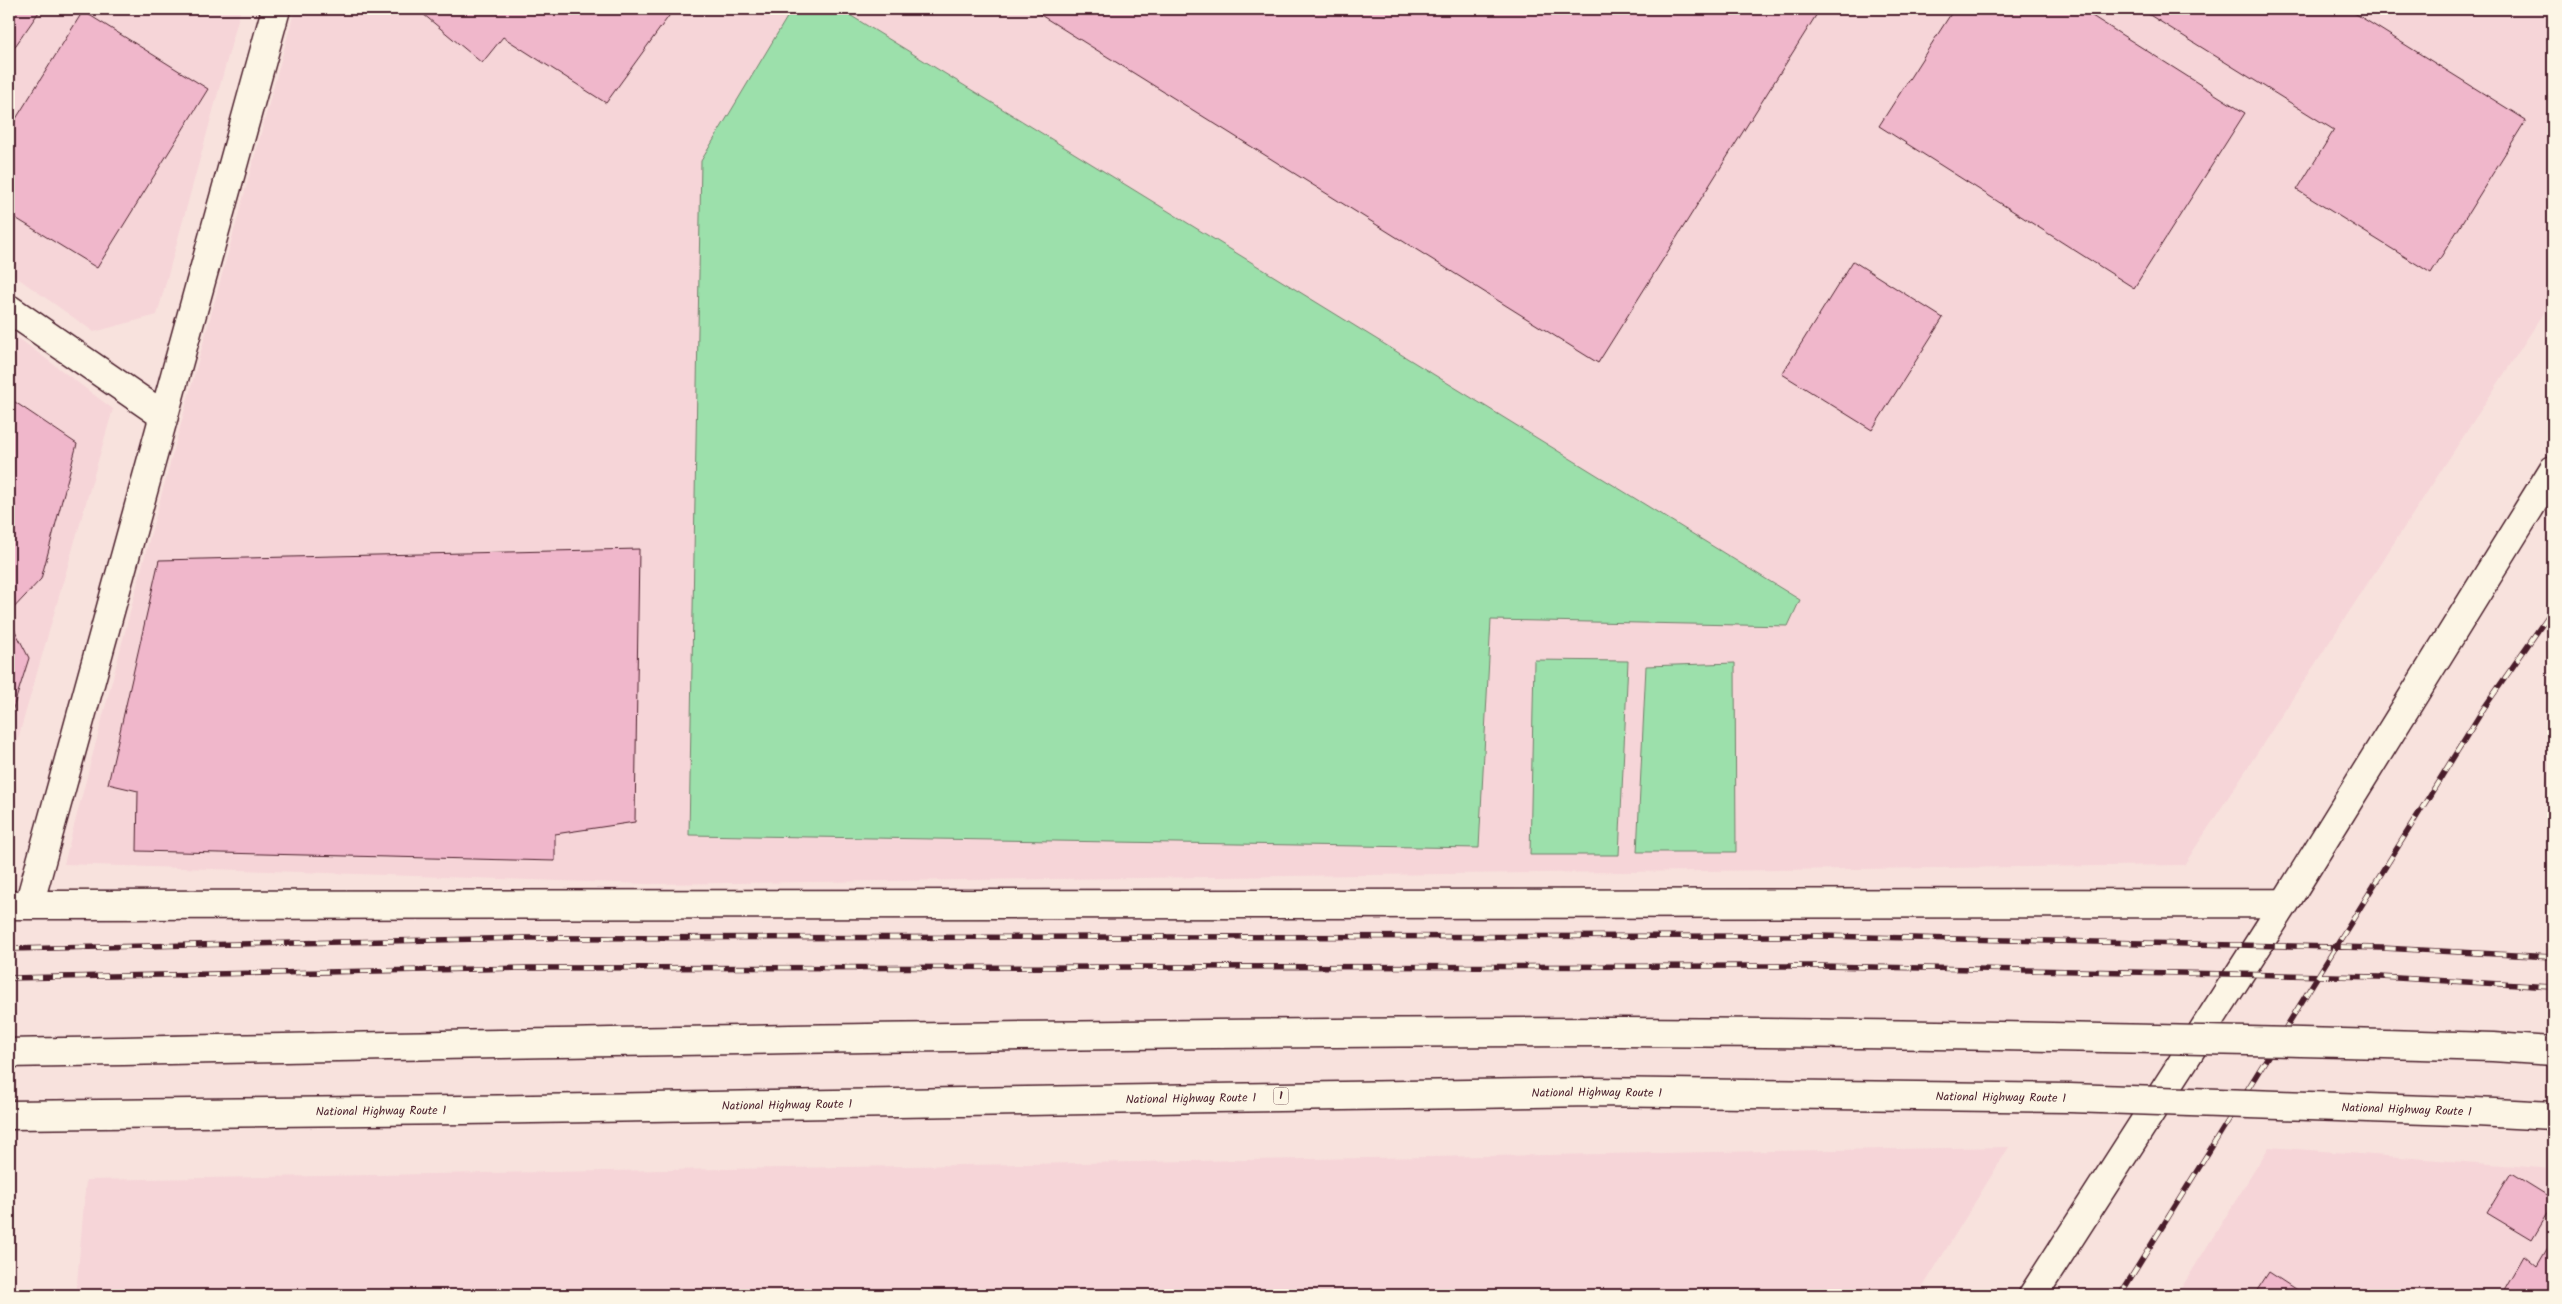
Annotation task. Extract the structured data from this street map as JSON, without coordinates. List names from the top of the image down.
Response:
{
  "streets": {
    "main road": ["National Highway Route 1", "1"]
  }
}
